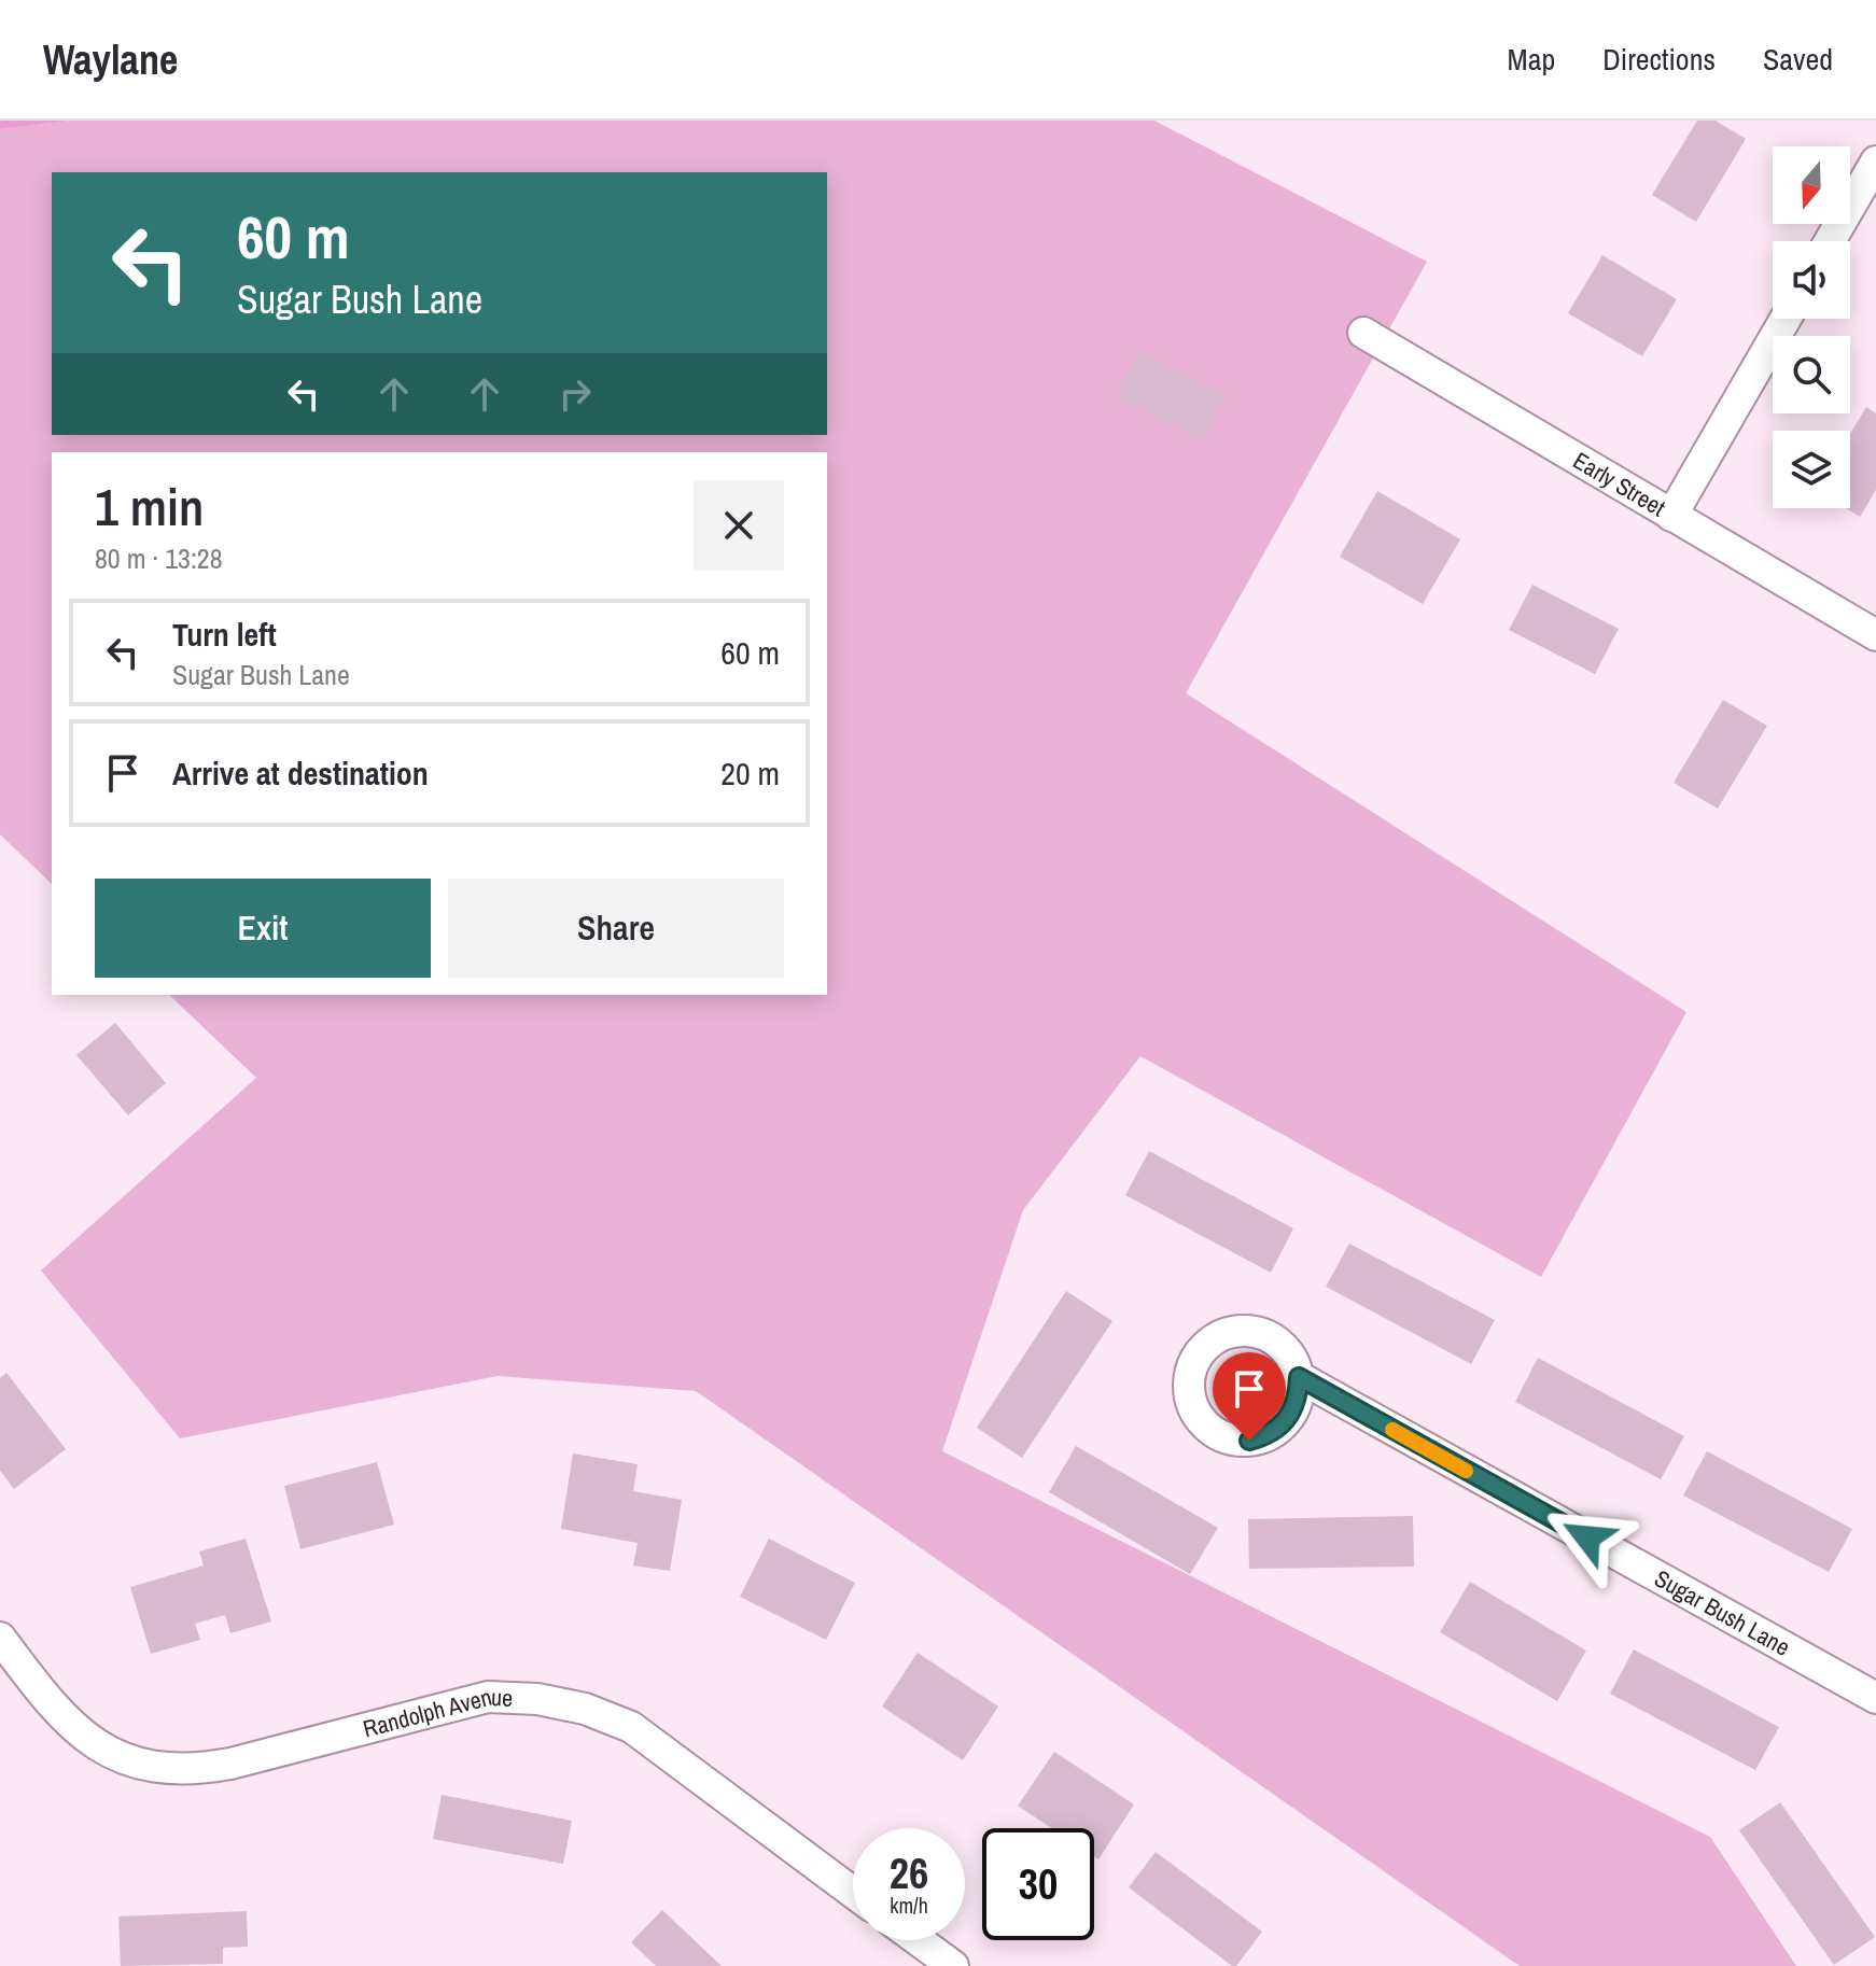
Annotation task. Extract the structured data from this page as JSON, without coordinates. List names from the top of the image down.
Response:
{
  "streets": {
    "street": ["Early Street", "Sugar Bush Lane", "Randolph Avenue"]
  },
  "north": "bottom",
  "page": {
    "header": "Waylane",
    "nav": ["Map", "Directions", "Saved"],
    "turn": ["60 m", "Sugar Bush Lane"],
    "heading": ["1 min", "80 m · 13:28"],
    "list": [
      {
        "name": "Turn left",
        "note": "Sugar Bush Lane",
        "value": "60 m"
      },
      {
        "name": "Arrive at destination",
        "value": "20 m"
      }
    ],
    "buttons": ["Exit", "Share"],
    "speed": "26 km/h",
    "limit": "30"
  }
}
